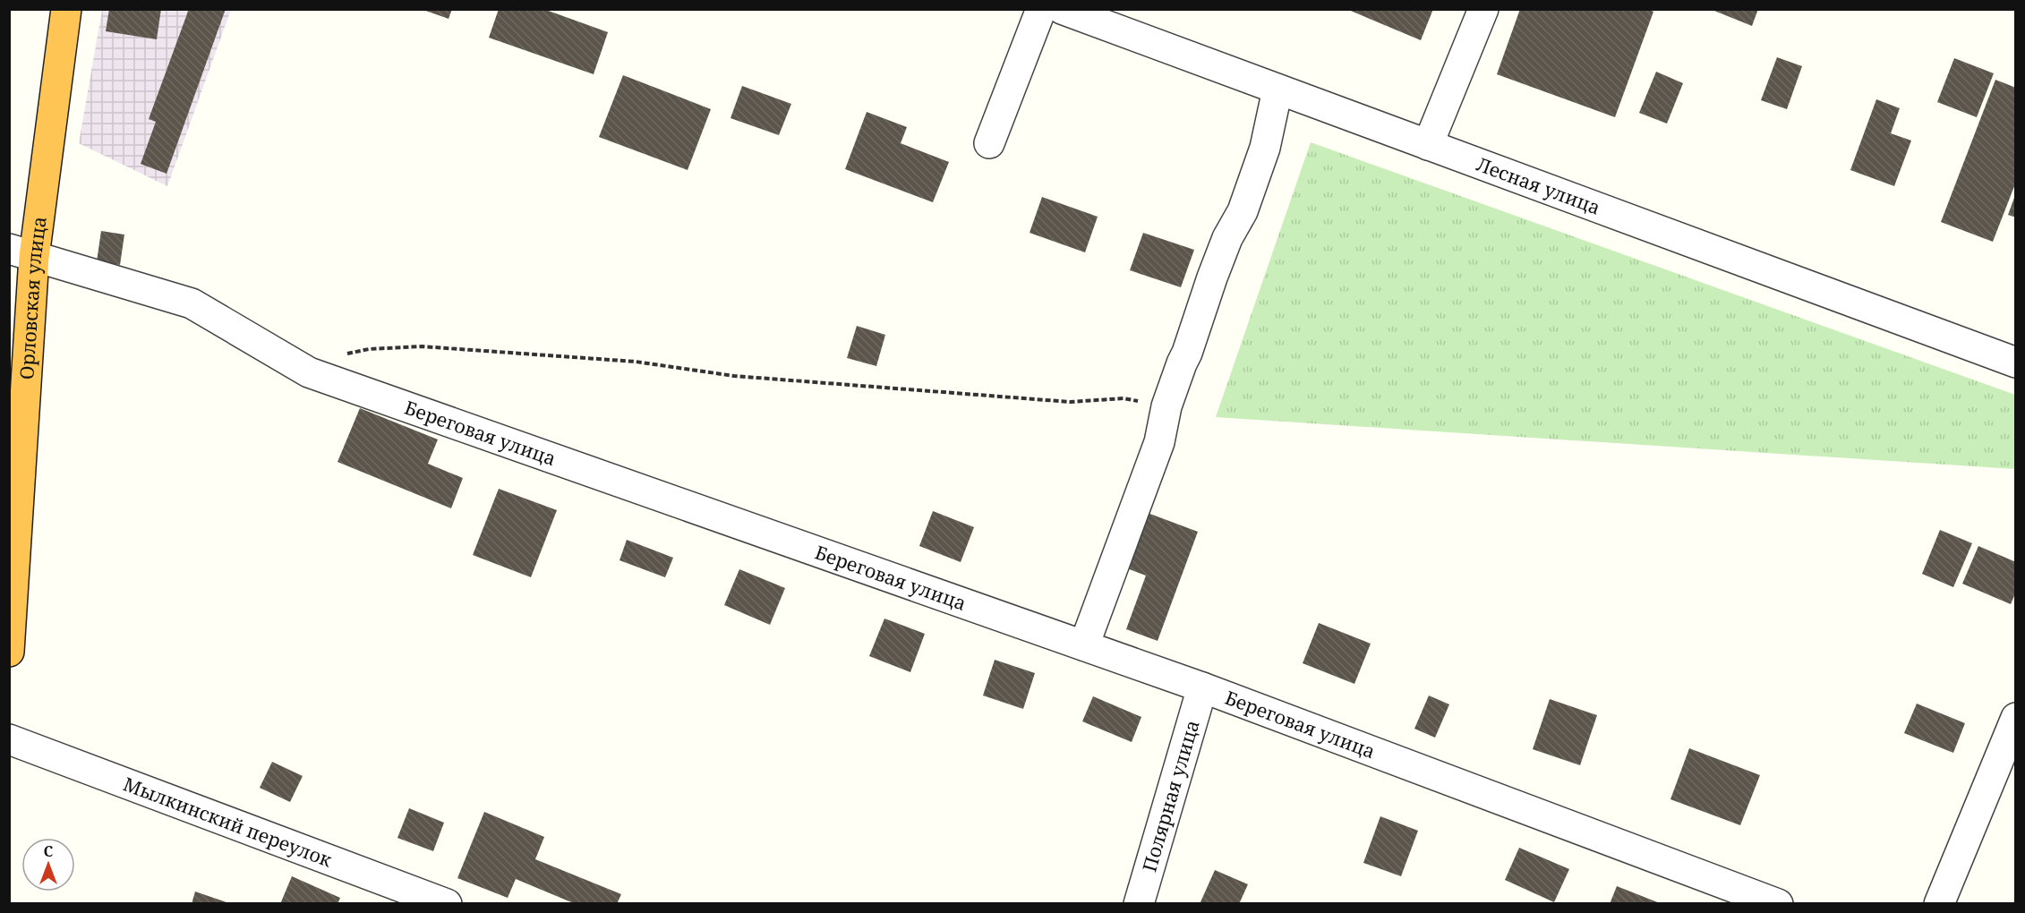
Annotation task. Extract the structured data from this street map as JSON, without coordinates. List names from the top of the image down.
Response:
{
  "streets": {
    "highway": ["Орловская улица"],
    "street": [
      "Лесная улица",
      "Береговая улица",
      "Полярная улица",
      "Мылкинский переулок"
    ]
  },
  "crossings": [
    ["Орловская улица", "Береговая улица"],
    ["Береговая улица", "Полярная улица"]
  ],
  "north": "top"
}
